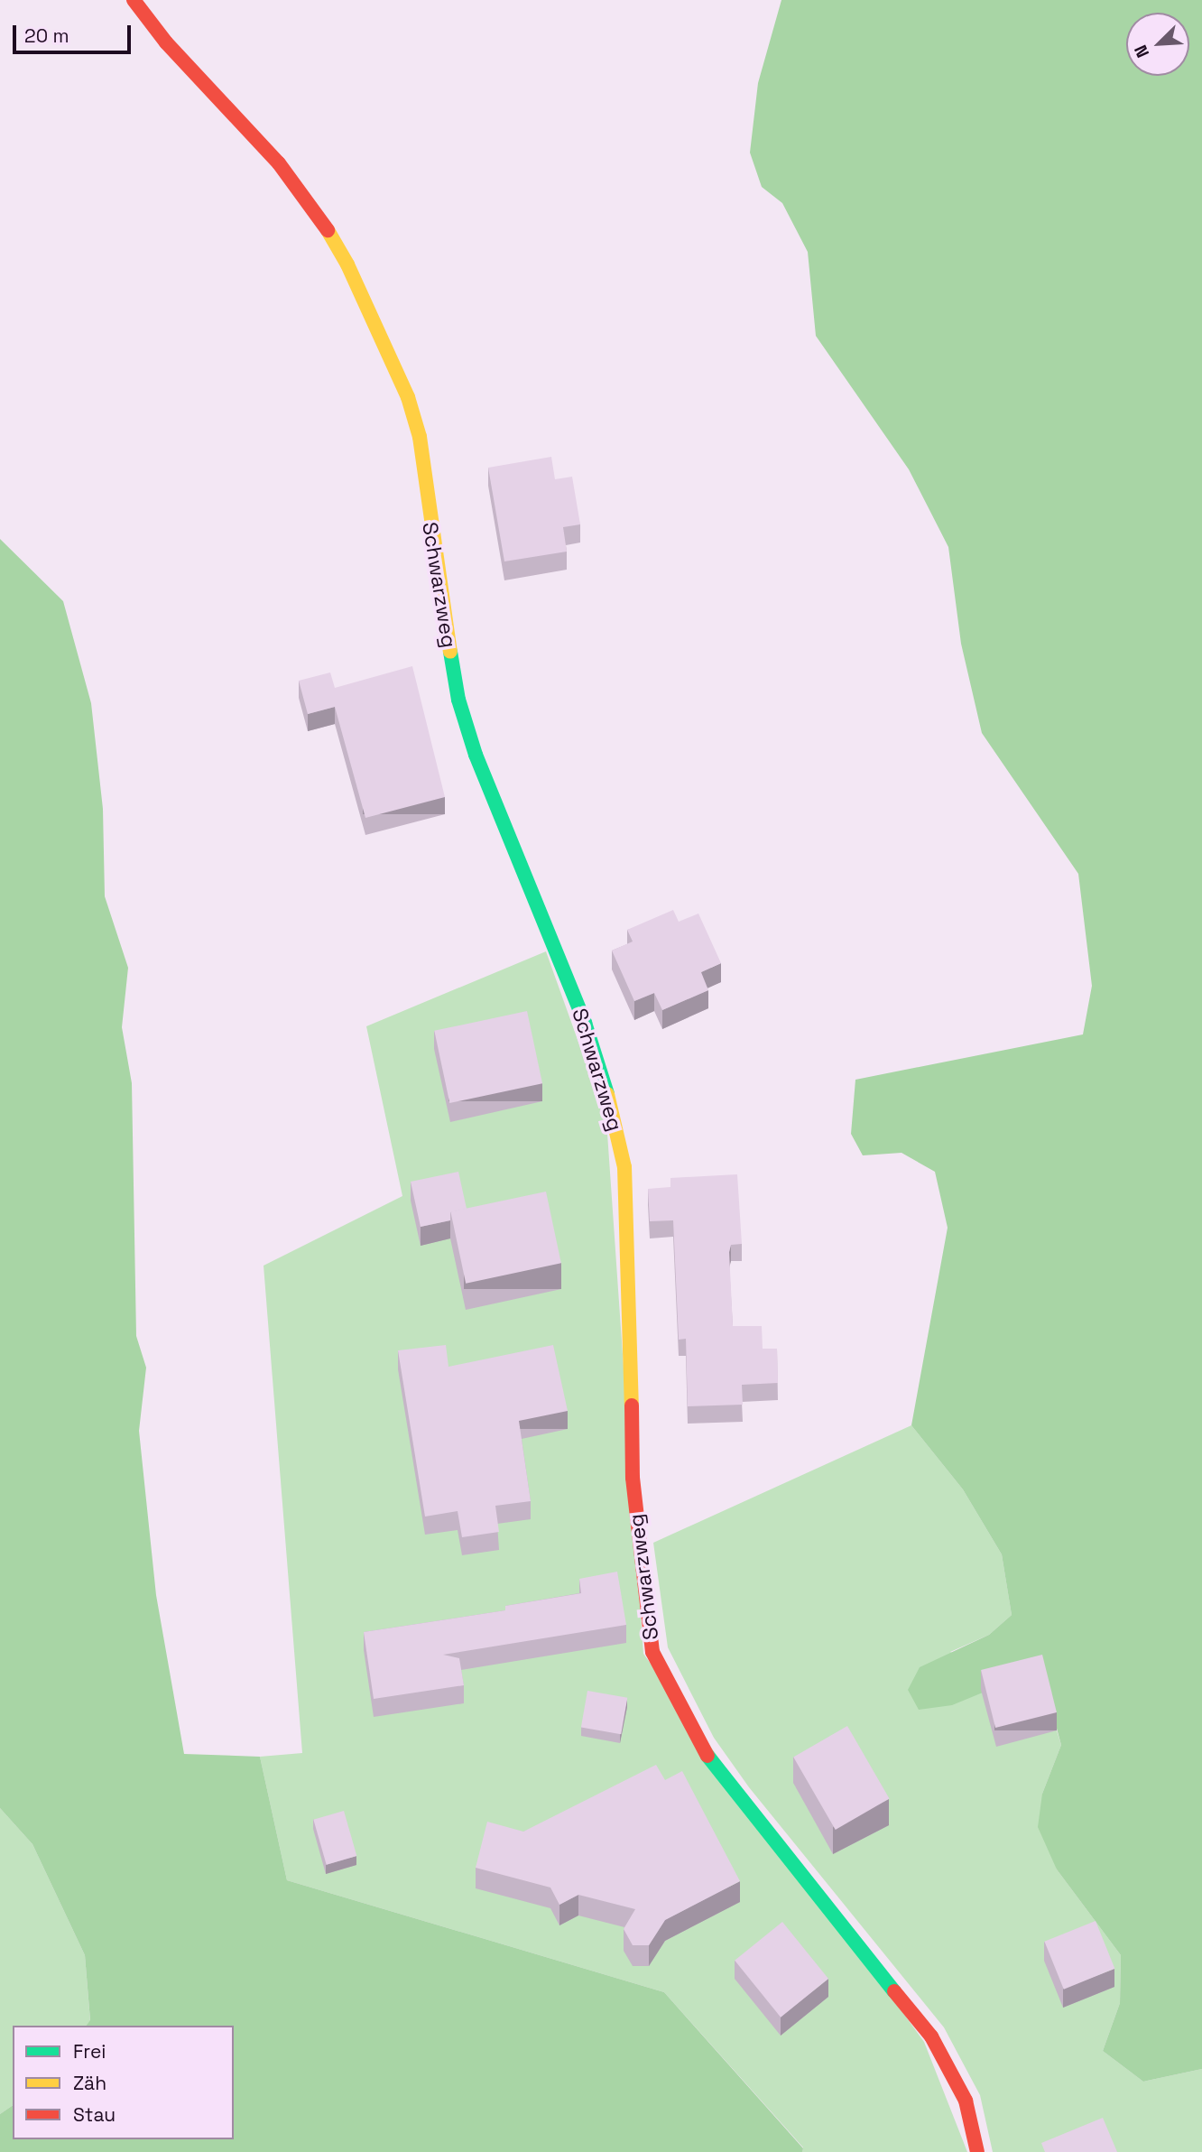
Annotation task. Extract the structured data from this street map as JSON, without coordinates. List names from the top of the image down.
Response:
{
  "streets": {
    "street": ["Schwarzweg"]
  },
  "legend": ["Frei", "Zäh", "Stau"],
  "scale_bar": "20 m",
  "north": "bottom left"
}
